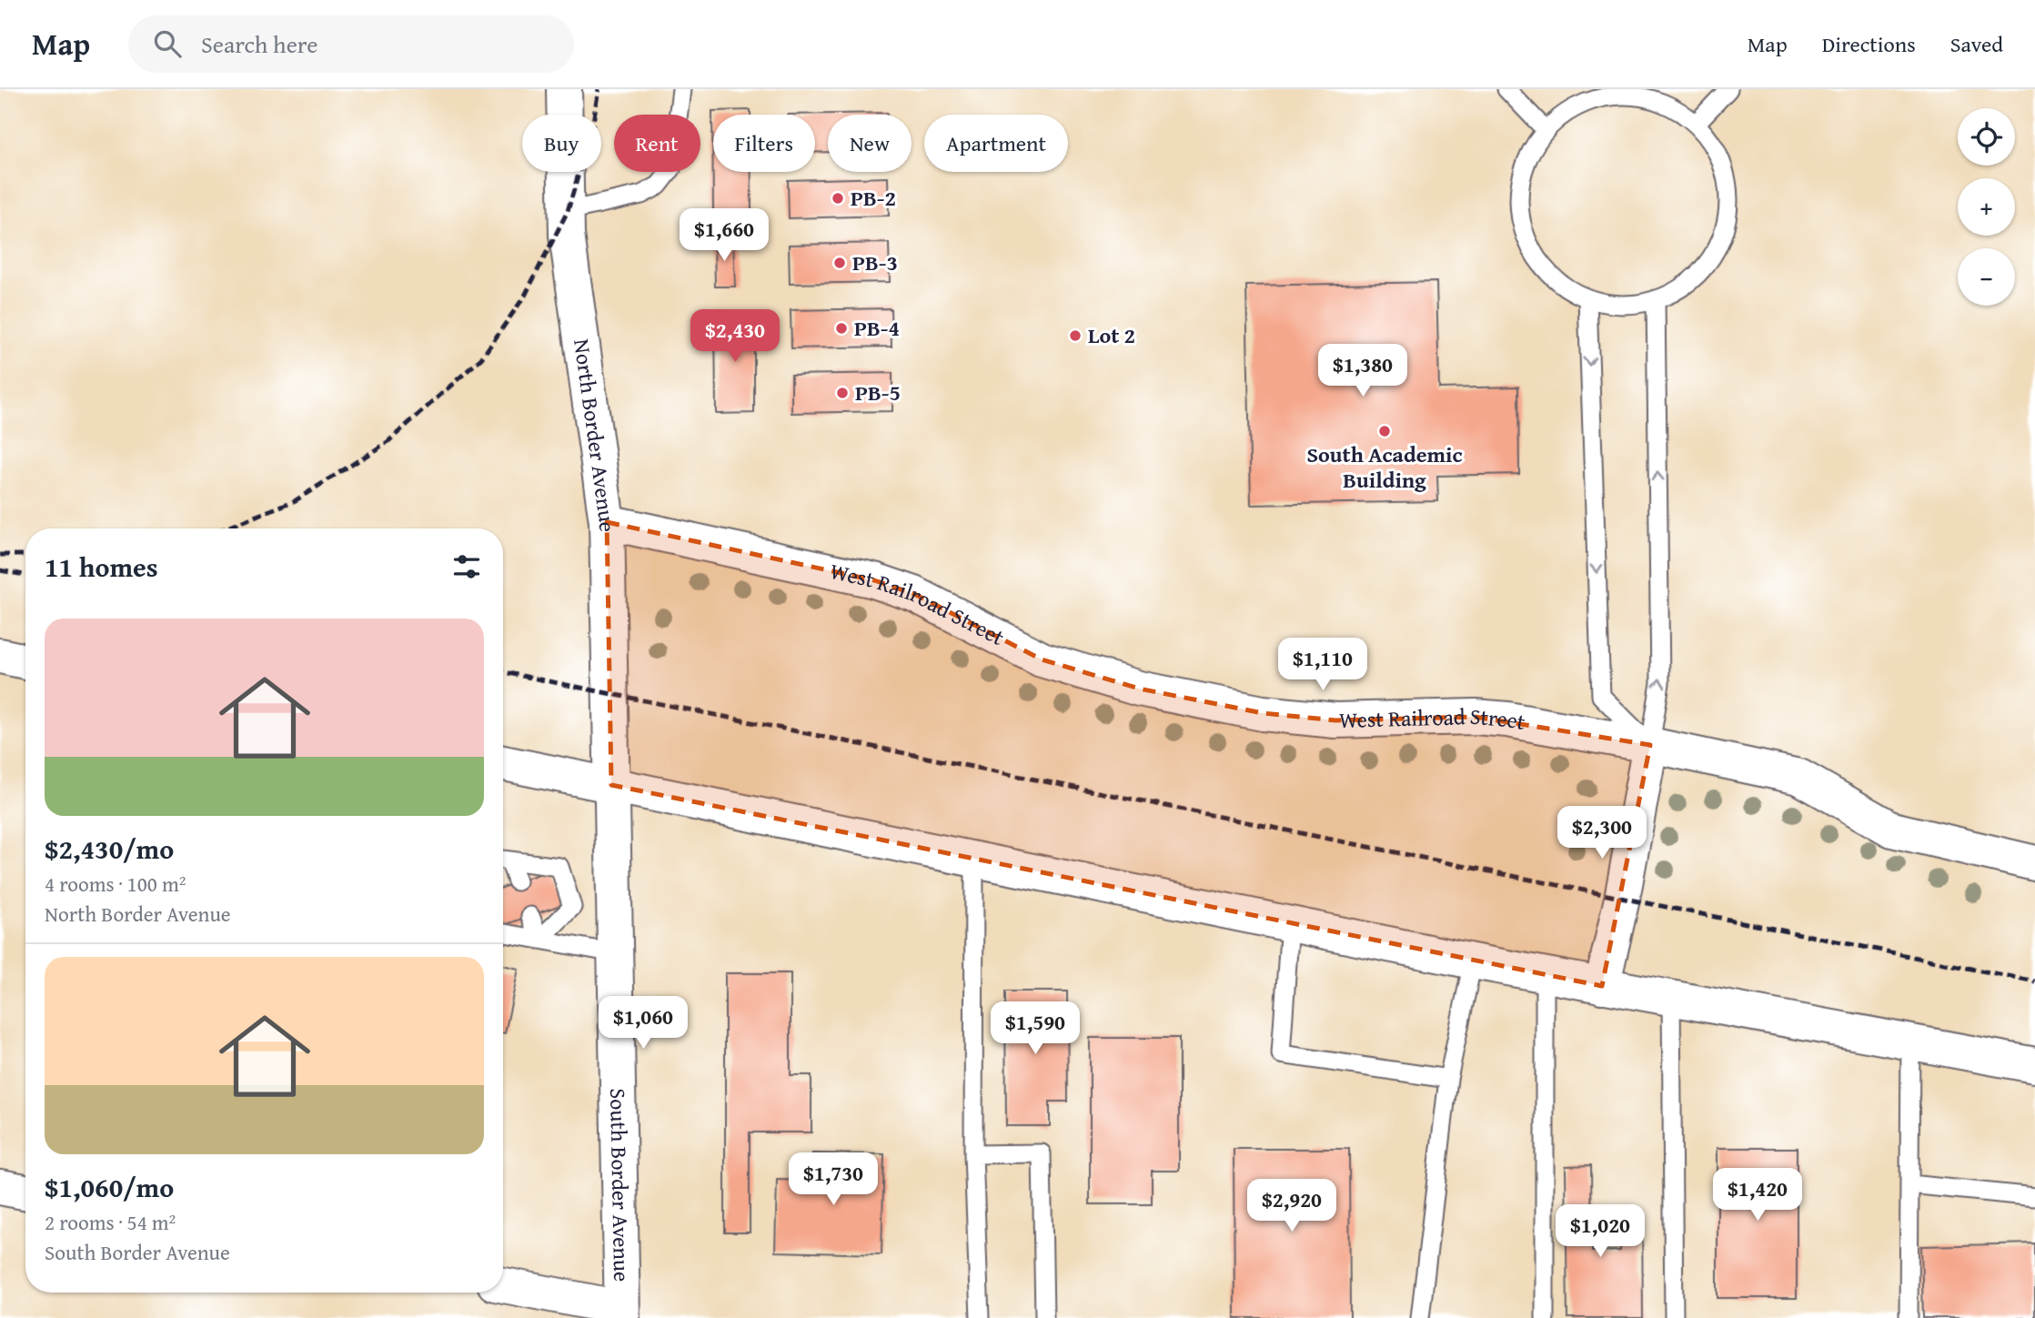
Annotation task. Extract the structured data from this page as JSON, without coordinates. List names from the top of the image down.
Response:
{
  "streets": {
    "street": ["North Border Avenue", "West Railroad Street", "South Border Avenue"]
  },
  "crossings": [
    ["North Border Avenue", "West Railroad Street"],
    ["North Border Avenue", "South Border Avenue"]
  ],
  "places": [
    "PB-2",
    "PB-3",
    "PB-4",
    "Lot 2",
    "PB-5",
    "South Academic Building"
  ],
  "page": {
    "header": "Map",
    "search": "Search here",
    "nav": ["Map", "Directions", "Saved"],
    "map_buttons": ["+", "−"],
    "chip": [
      "Buy",
      "Rent",
      "Filters",
      "New",
      "Apartment"
    ],
    "price": [
      "$1,660",
      "$2,430",
      "$1,380",
      "$1,110",
      "$2,300",
      "$1,060",
      "$1,590",
      "$1,730",
      "$1,420",
      "$2,920",
      "$1,020"
    ],
    "heading": "11 homes",
    "list": [
      {
        "name": "$2,430/mo",
        "note": "4 rooms · 100 m² · North Border Avenue"
      },
      {
        "name": "$1,060/mo",
        "note": "2 rooms · 54 m² · South Border Avenue"
      }
    ]
  }
}
